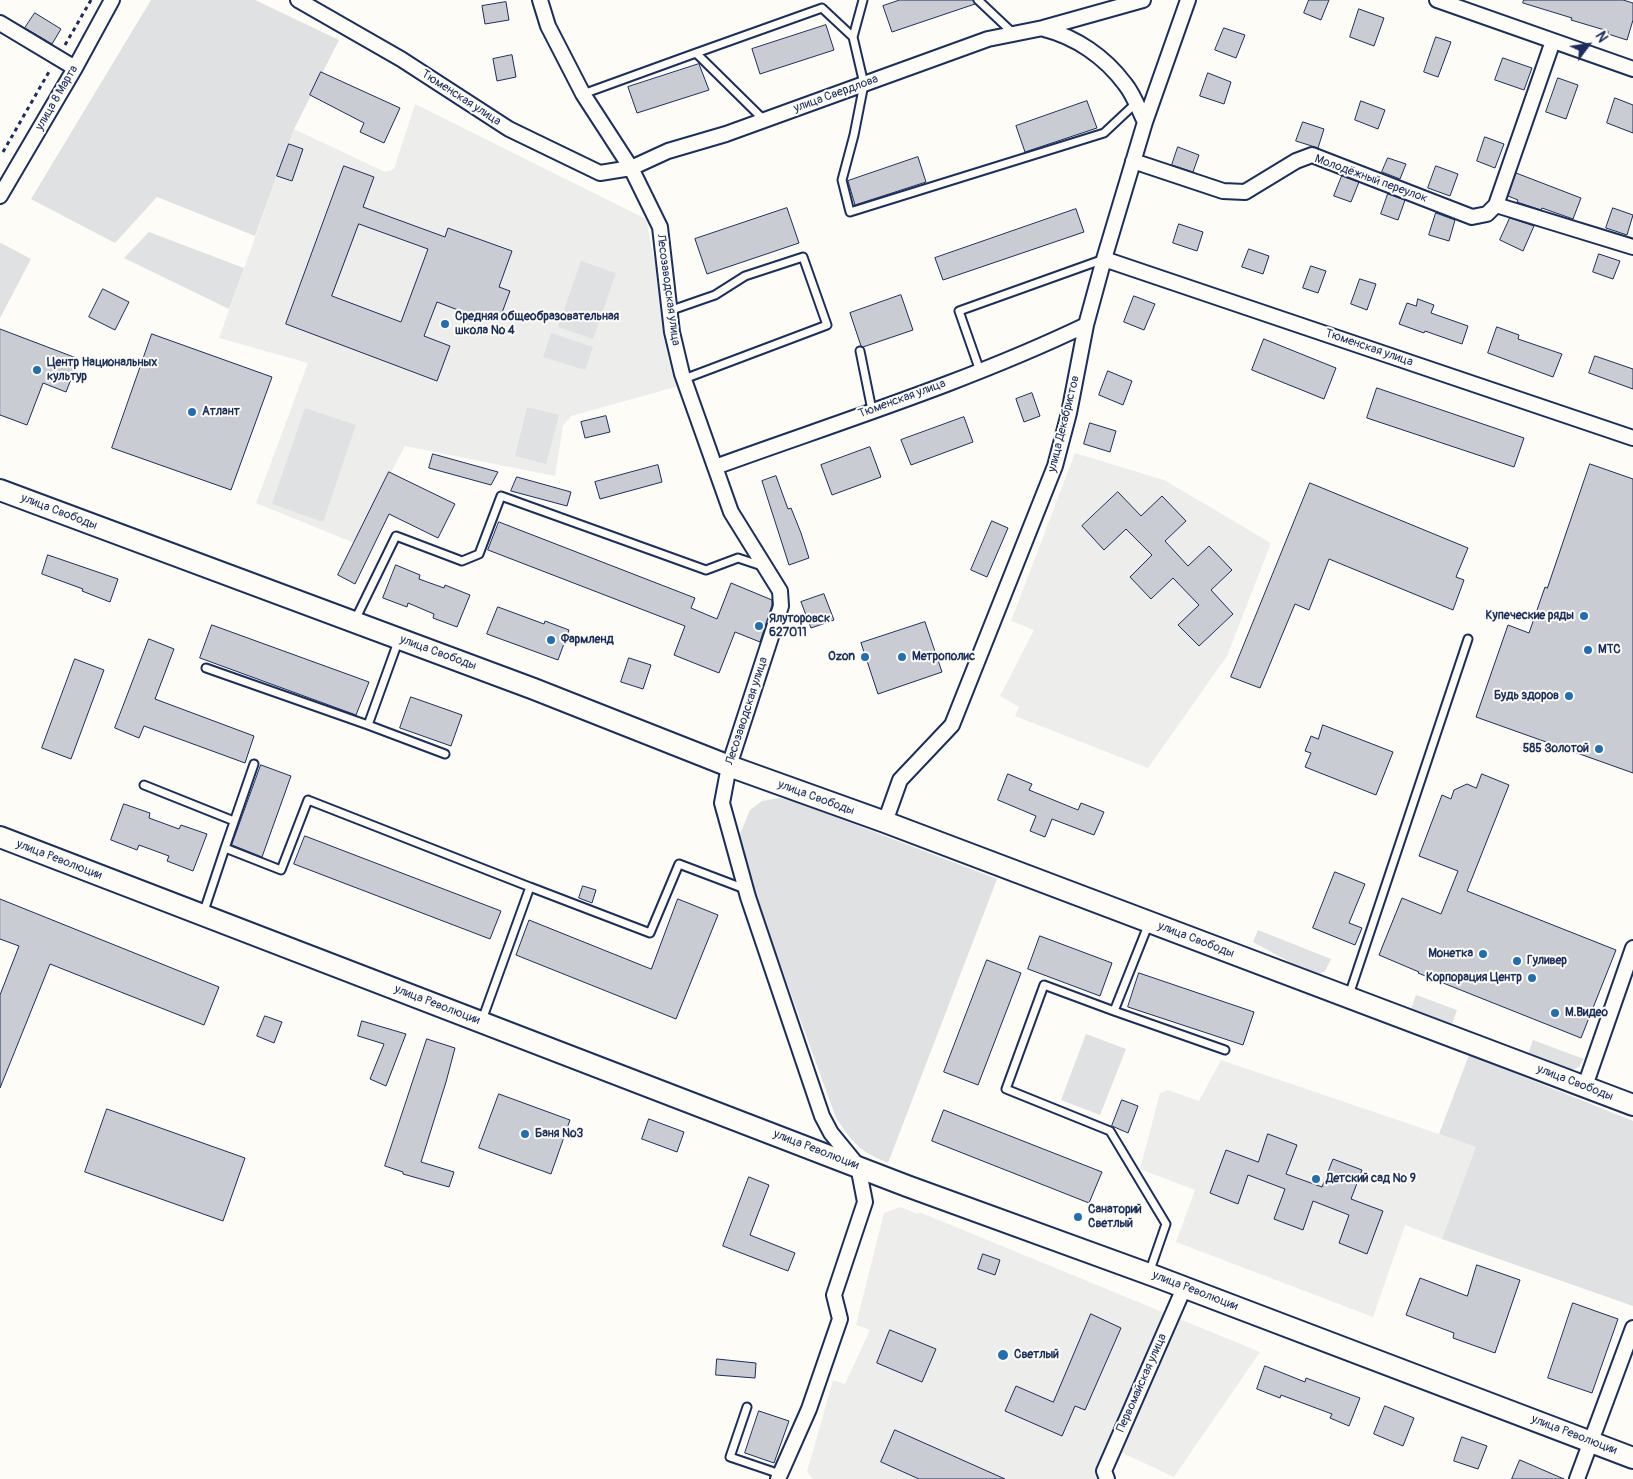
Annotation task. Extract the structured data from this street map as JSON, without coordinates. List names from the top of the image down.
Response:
{
  "streets": {
    "street": [
      "улица Свердлова",
      "улица 8 Марта",
      "Тюменская улица",
      "Молодёжный переулок",
      "Лесозаводская улица",
      "улица Декабристов",
      "улица Свободы",
      "улица Революции",
      "Первомайская улица"
    ]
  },
  "crossings": [
    ["улица Свердлова", "Тюменская улица"],
    ["улица Свердлова", "Лесозаводская улица"],
    ["Тюменская улица", "Лесозаводская улица"],
    ["Тюменская улица", "улица Декабристов"],
    ["Молодёжный переулок", "улица Декабристов"],
    ["Лесозаводская улица", "улица Свободы"],
    ["Лесозаводская улица", "улица Революции"],
    ["улица Декабристов", "улица Свободы"],
    ["улица Революции", "Первомайская улица"]
  ],
  "places": [
    "Средняя общеобразовательная школа № 4",
    "Центр Национальных культур",
    "Атлант",
    "Купеческие ряды",
    "Ялуторовск 627011",
    "Фармленд",
    "МТС",
    "Ozon",
    "Метрополис",
    "Будь здоров",
    "585 Золотой",
    "Монетка",
    "Гуливер",
    "Корпорация Центр",
    "М.Видео",
    "Баня №3",
    "Детский сад № 9",
    "Санаторий Светлый",
    "Светлый"
  ],
  "north": "top right"
}
